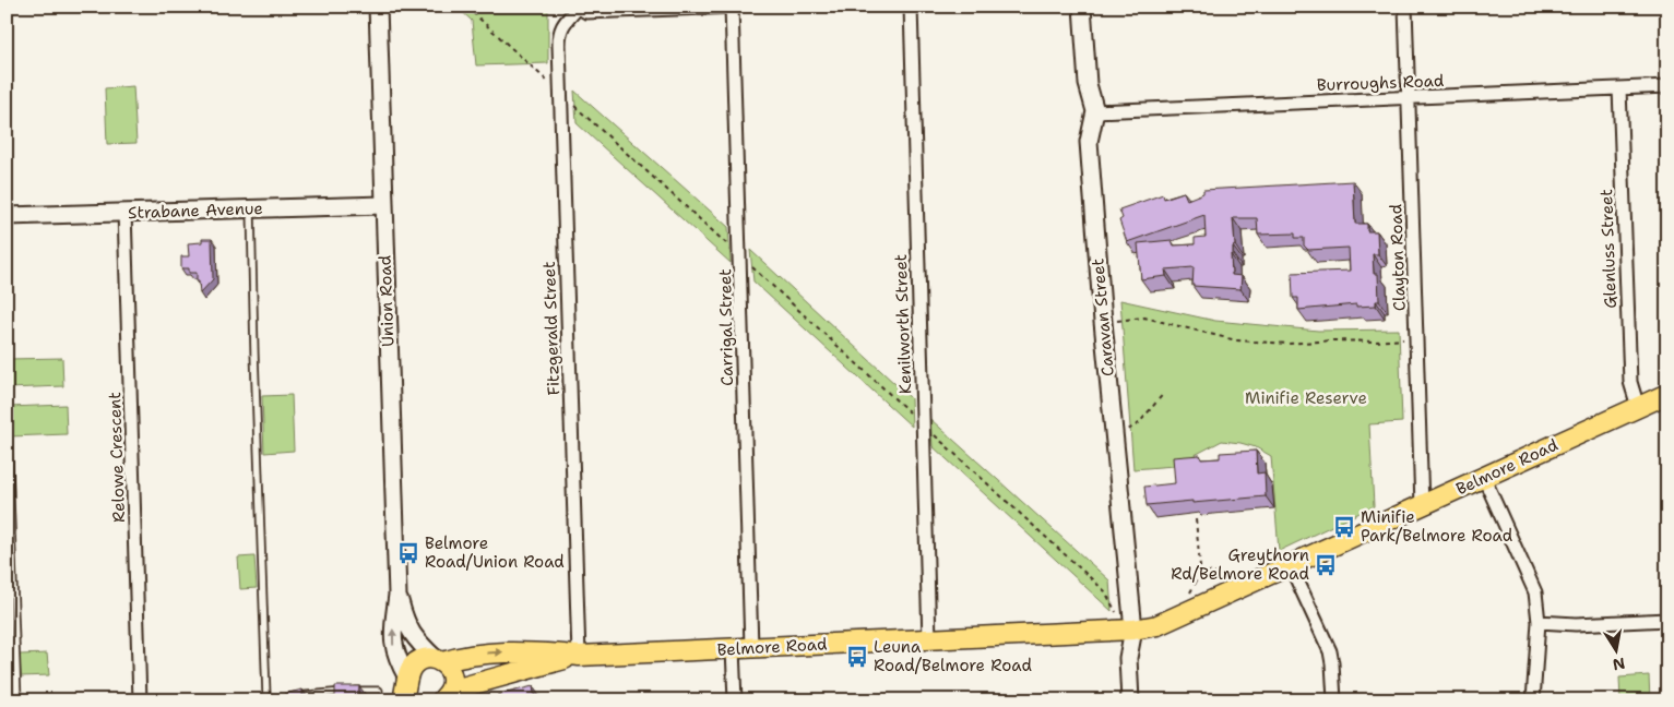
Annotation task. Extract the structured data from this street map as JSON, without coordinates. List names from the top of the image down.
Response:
{
  "streets": {
    "main road": ["Belmore Road"],
    "street": [
      "Burroughs Road",
      "Strabane Avenue",
      "Glenluss Street",
      "Clayton Road",
      "Union Road",
      "Caravan Street",
      "Kenilworth Street",
      "Carrigal Street",
      "Fitzgerald Street",
      "Relowe Crescent"
    ]
  },
  "crossings": [
    ["Burroughs Road", "Glenluss Street"],
    ["Burroughs Road", "Clayton Road"],
    ["Burroughs Road", "Caravan Street"],
    ["Strabane Avenue", "Union Road"],
    ["Strabane Avenue", "Relowe Crescent"],
    ["Glenluss Street", "Belmore Road"],
    ["Clayton Road", "Belmore Road"],
    ["Union Road", "Belmore Road"],
    ["Caravan Street", "Belmore Road"],
    ["Kenilworth Street", "Belmore Road"],
    ["Carrigal Street", "Belmore Road"],
    ["Fitzgerald Street", "Belmore Road"]
  ],
  "parks": ["Minifie Reserve"],
  "places": {
    "bus stop": [
      "Minifie Park/Belmore Road",
      "Belmore Road/Union Road",
      "Greythorn Rd/Belmore Road",
      "Leuna Road/Belmore Road"
    ]
  },
  "north": "bottom"
}
